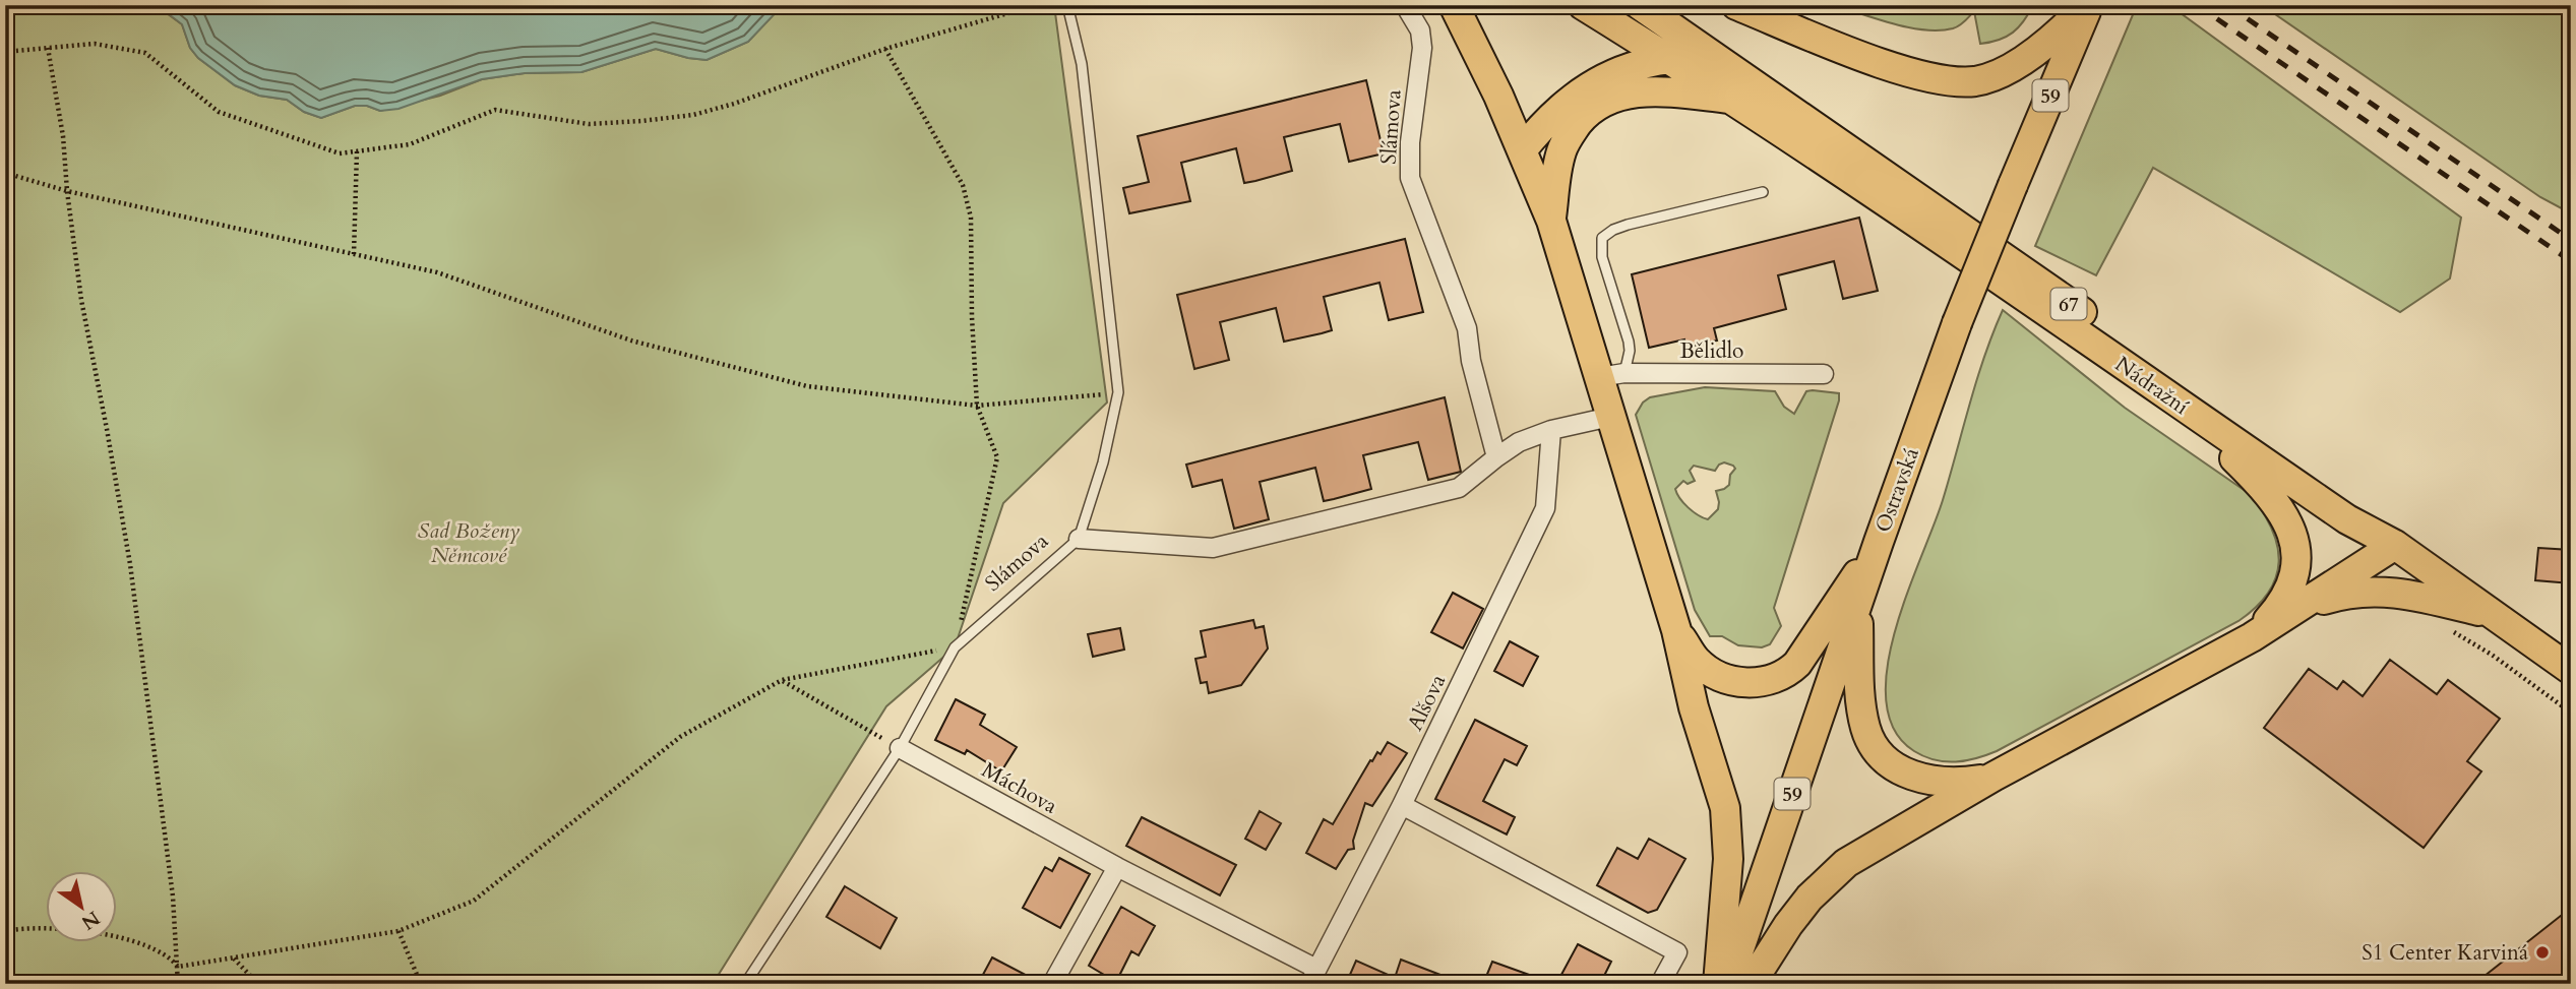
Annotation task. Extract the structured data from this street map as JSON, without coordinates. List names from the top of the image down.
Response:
{
  "streets": {
    "main road": [
      "59",
      "67",
      "Nádražní",
      "Ostravská"
    ],
    "street": [
      "Slámova",
      "Bělidlo",
      "Alšova",
      "Máchova"
    ]
  },
  "crossings": [
    ["Slámova", "67"],
    ["Slámova", "Alšova"],
    ["Slámova", "Máchova"],
    ["67", "Bělidlo"],
    ["67", "Nádražní"],
    ["Alšova", "Máchova"]
  ],
  "parks": ["Sad Boženy Němcové"],
  "places": ["S1 Center Karviná"],
  "north": "bottom right"
}
